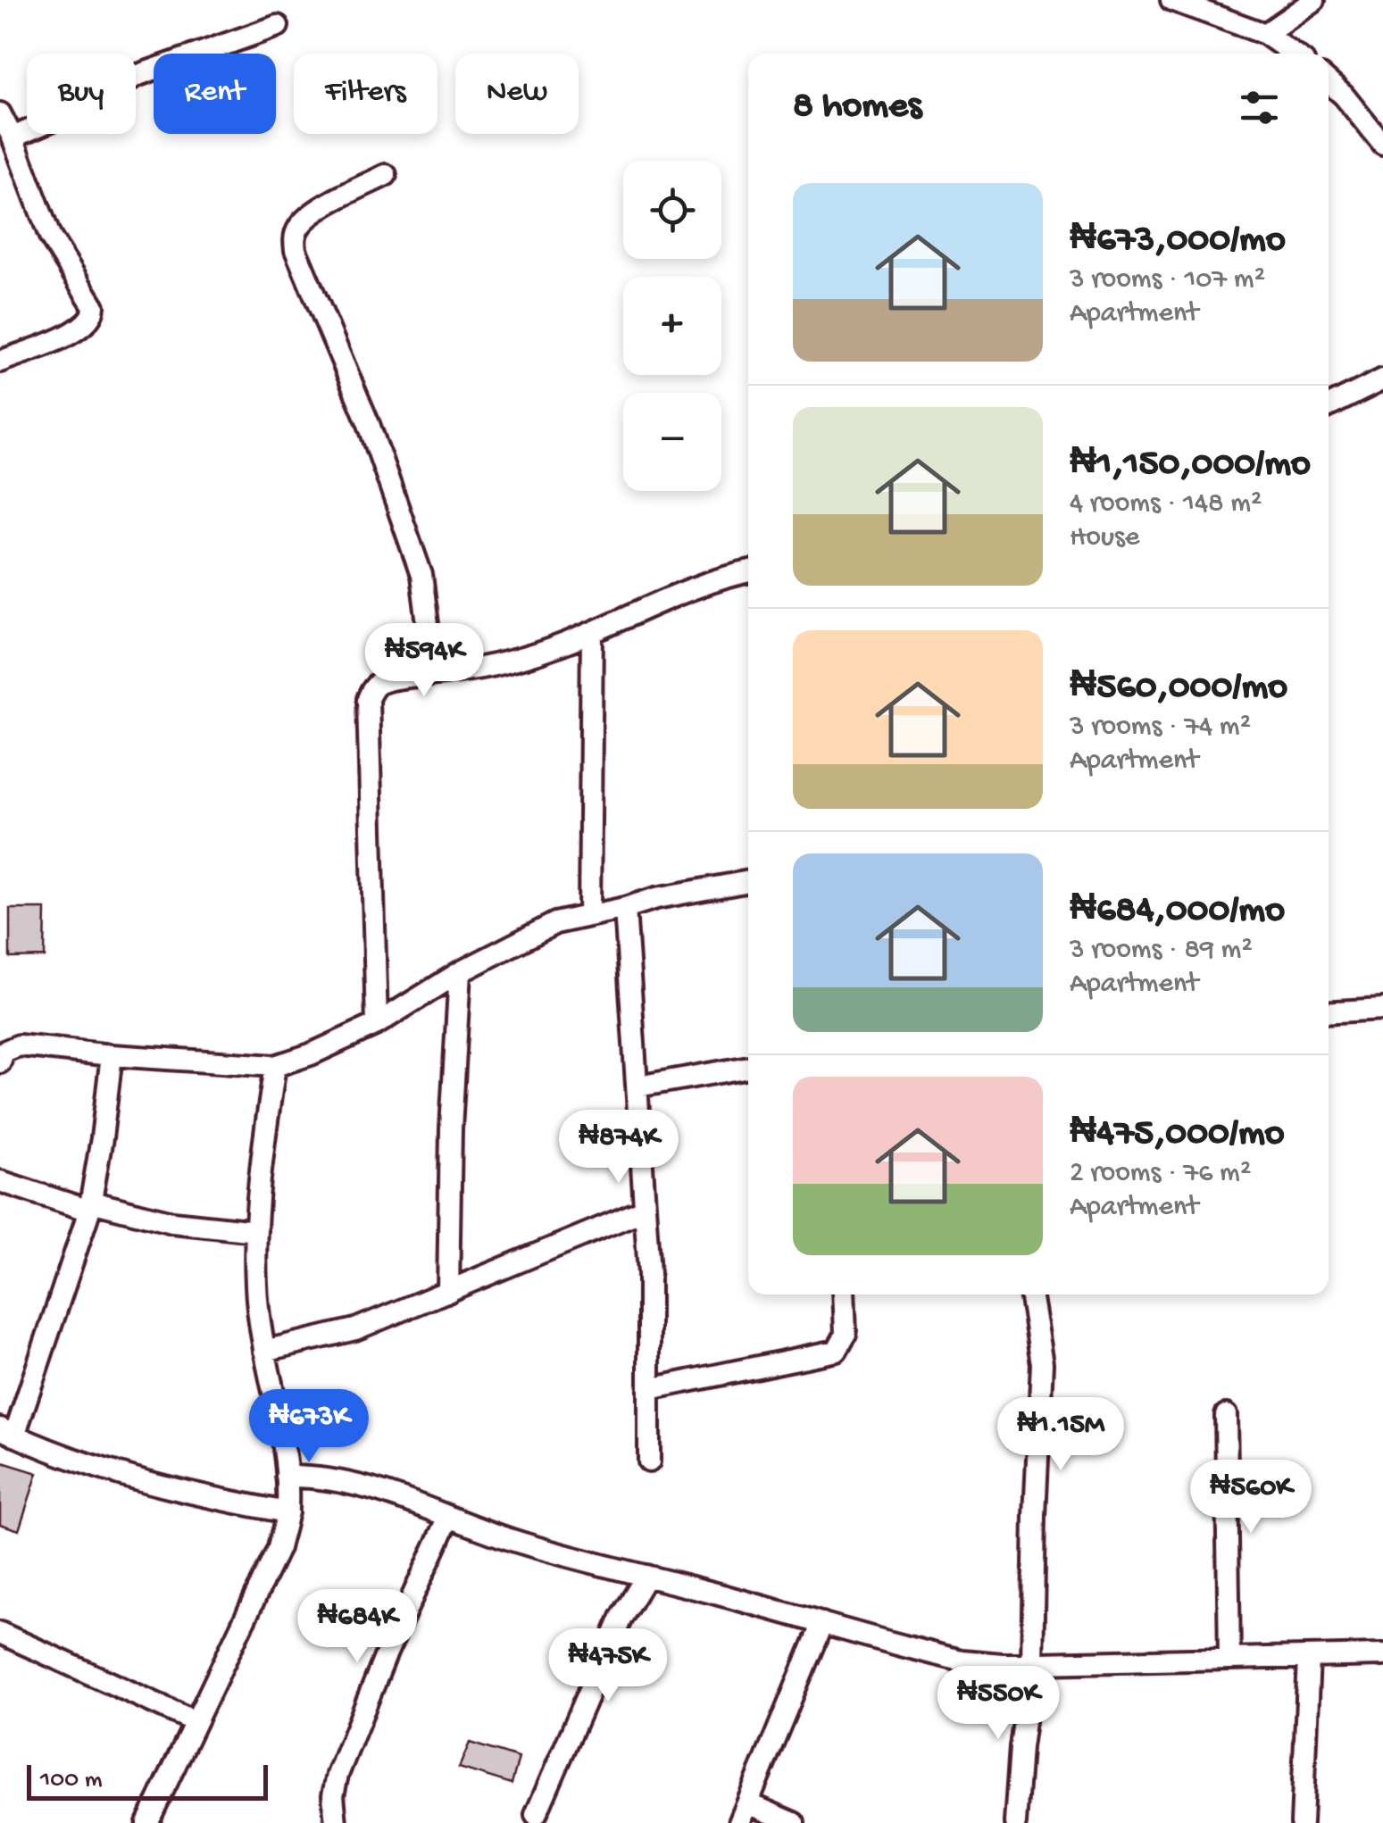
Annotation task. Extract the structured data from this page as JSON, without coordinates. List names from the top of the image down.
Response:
{
  "scale_bar": "100 m",
  "page": {
    "chip": [
      "Buy",
      "Rent",
      "Filters",
      "New"
    ],
    "heading": "8 homes",
    "map_buttons": ["+", "−"],
    "list": [
      {
        "name": "₦673,000/mo",
        "note": "3 rooms · 107 m² · Apartment"
      },
      {
        "name": "₦1,150,000/mo",
        "note": "4 rooms · 148 m² · House"
      },
      {
        "name": "₦560,000/mo",
        "note": "3 rooms · 74 m² · Apartment"
      },
      {
        "name": "₦684,000/mo",
        "note": "3 rooms · 89 m² · Apartment"
      },
      {
        "name": "₦475,000/mo",
        "note": "2 rooms · 76 m² · Apartment"
      }
    ],
    "price": [
      "₦594K",
      "₦874K",
      "₦673K",
      "₦1.15M",
      "₦560K",
      "₦684K",
      "₦475K",
      "₦550K"
    ],
    "scale": "100 m"
  }
}
